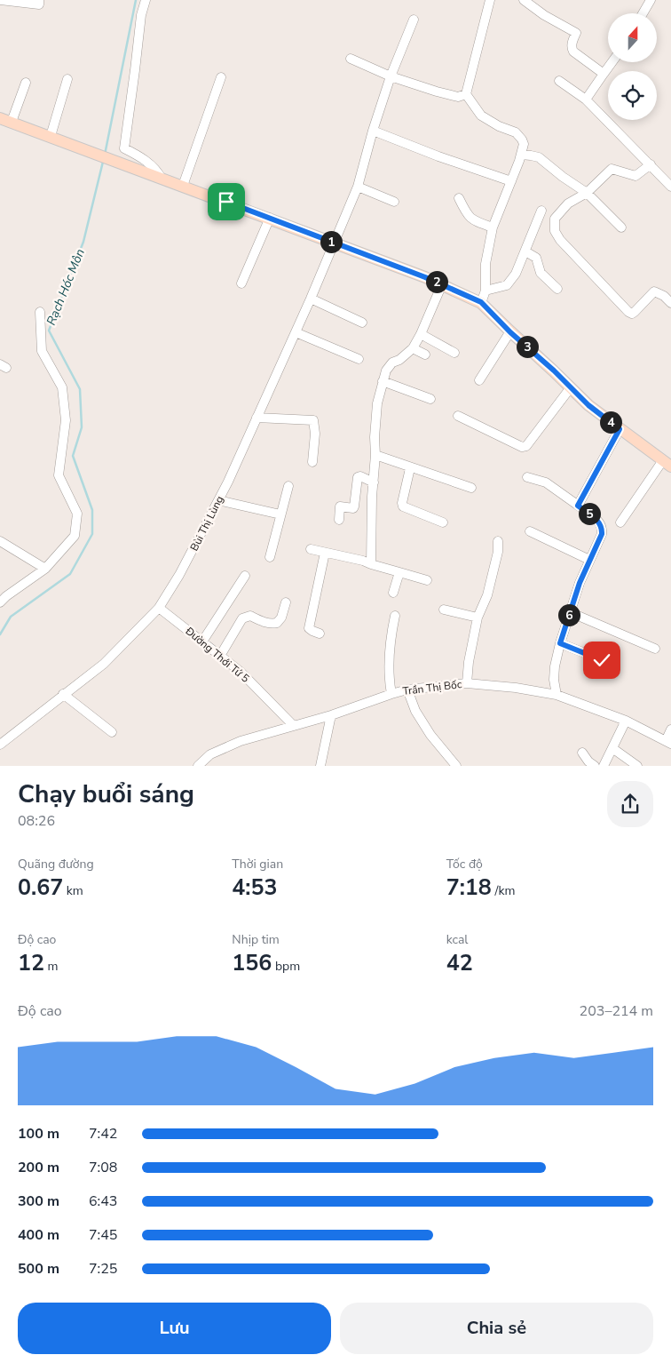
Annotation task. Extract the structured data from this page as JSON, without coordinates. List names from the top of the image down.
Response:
{
  "streets": {
    "street": ["Bùi Thị Lùng", "Đường Thới Tứ 5", "Trần Thị Bốc"]
  },
  "crossings": [
    ["Bùi Thị Lùng", "Đường Thới Tứ 5"],
    ["Đường Thới Tứ 5", "Trần Thị Bốc"]
  ],
  "water": ["Rạch Hóc Môn"],
  "north": "top",
  "page": {
    "pins": [
      "1",
      "2",
      "3",
      "4",
      "5",
      "6"
    ],
    "heading": ["Chạy buổi sáng", "08:26"],
    "stats": [
      ["Quãng đường", "0.67 km"],
      ["Thời gian", "4:53"],
      ["Tốc độ", "7:18 /km"],
      ["Độ cao", "12 m"],
      ["Nhịp tim", "156 bpm"],
      ["kcal", "42"]
    ],
    "chart": ["Độ cao", "203–214 m"],
    "list": [
      {
        "name": "100 m",
        "note": "7:42"
      },
      {
        "name": "200 m",
        "note": "7:08"
      },
      {
        "name": "300 m",
        "note": "6:43"
      },
      {
        "name": "400 m",
        "note": "7:45"
      },
      {
        "name": "500 m",
        "note": "7:25"
      }
    ],
    "buttons": ["Lưu", "Chia sẻ"]
  }
}
